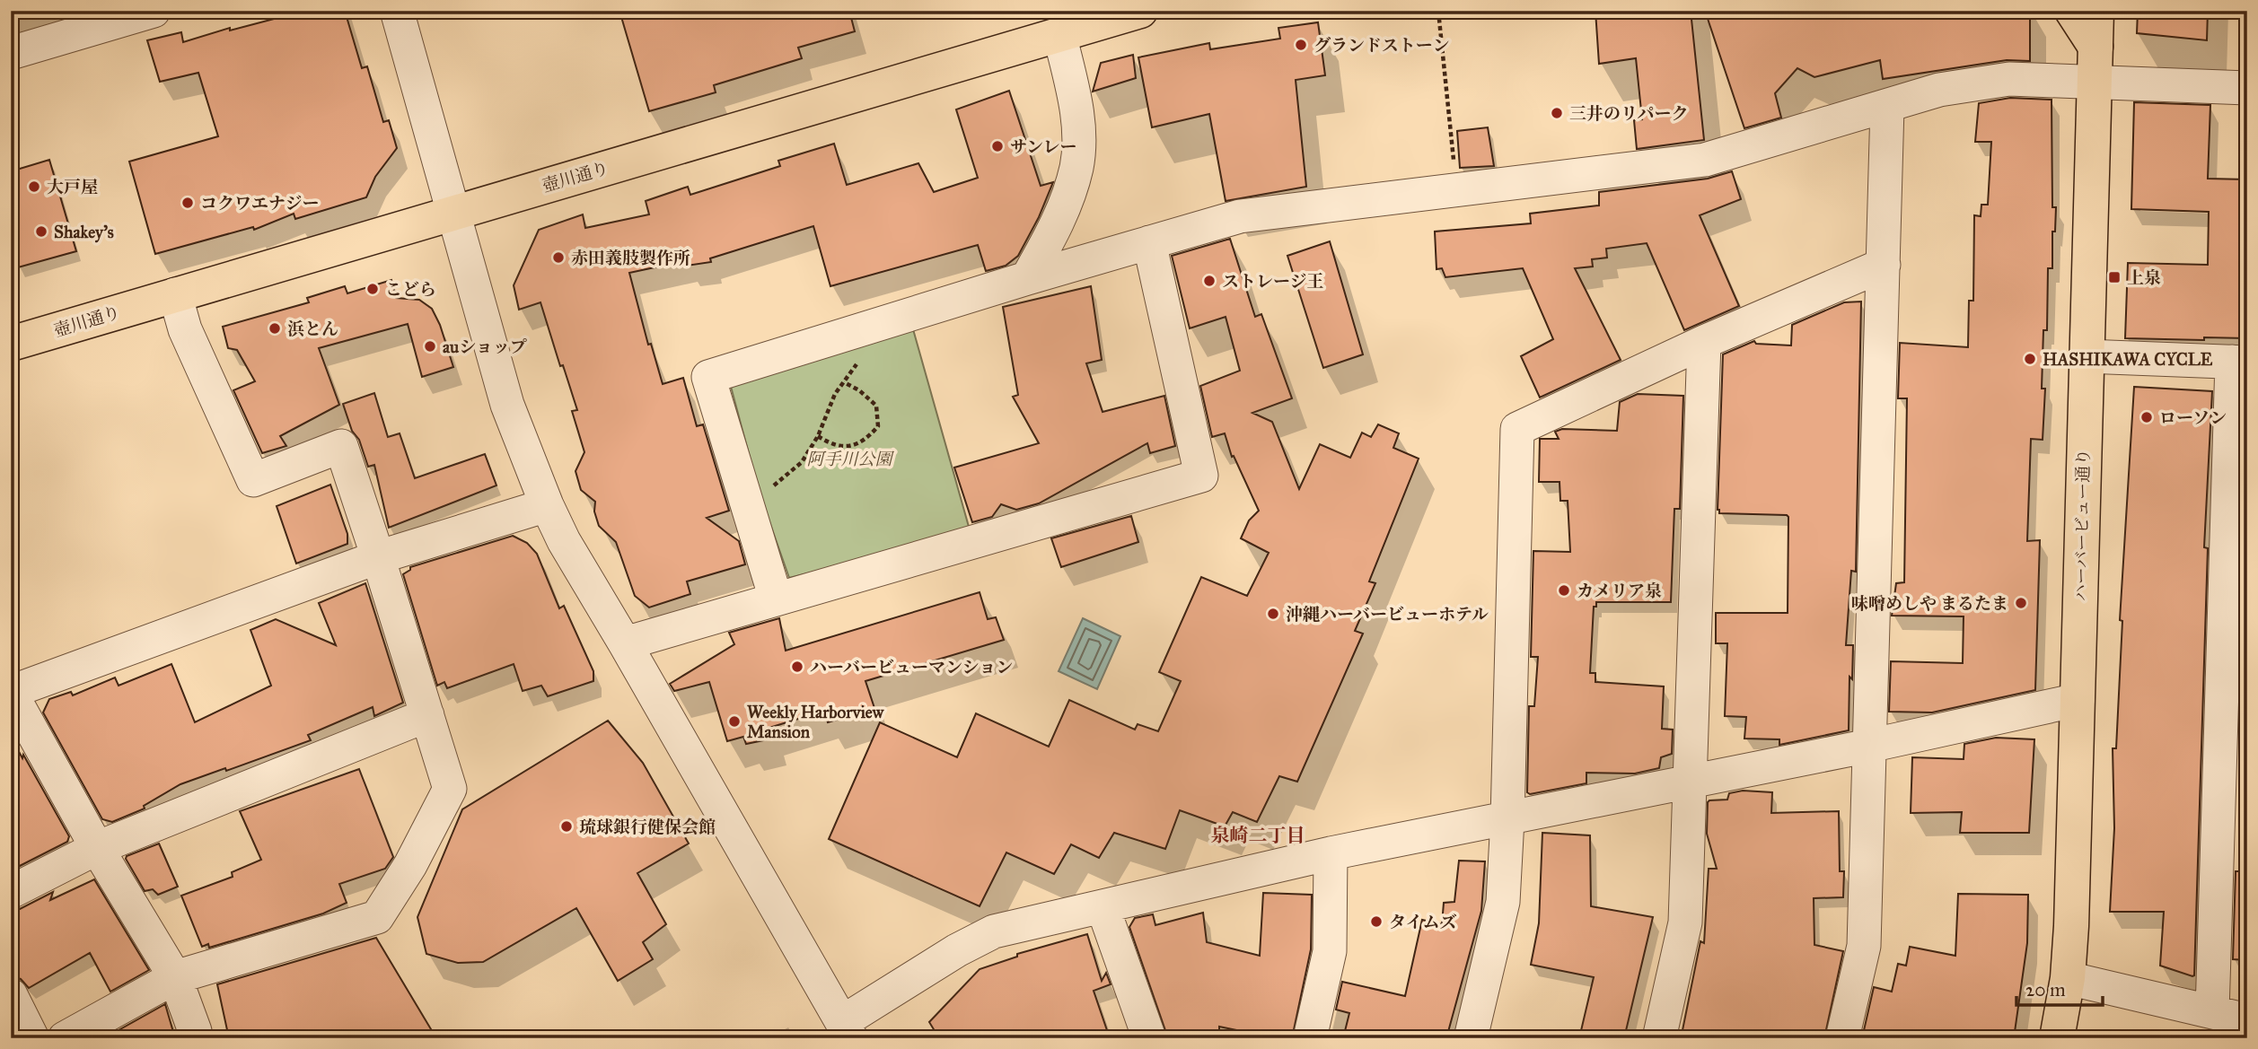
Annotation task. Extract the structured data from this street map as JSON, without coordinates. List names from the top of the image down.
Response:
{
  "streets": {
    "main road": ["壺川通り", "ハーバービュー通り"]
  },
  "districts": ["泉崎二丁目"],
  "parks": ["阿手川公園"],
  "places": {
    "other": [
      "グランドストーン",
      "三井のリパーク",
      "サンレー",
      "大戸屋",
      "コクワエナジー",
      "Shakey's",
      "赤田義肢製作所",
      "ストレージ王",
      "こどら",
      "浜とん",
      "auショップ",
      "HASHIKAWA CYCLE",
      "ローソン",
      "カメリア泉",
      "味噌めしや まるたま",
      "沖縄ハーバービューホテル",
      "ハーバービューマンション",
      "Weekly Harborview Mansion",
      "琉球銀行健保会館",
      "タイムズ"
    ],
    "transit": ["上泉"]
  },
  "scale_bar": "20 m"
}
